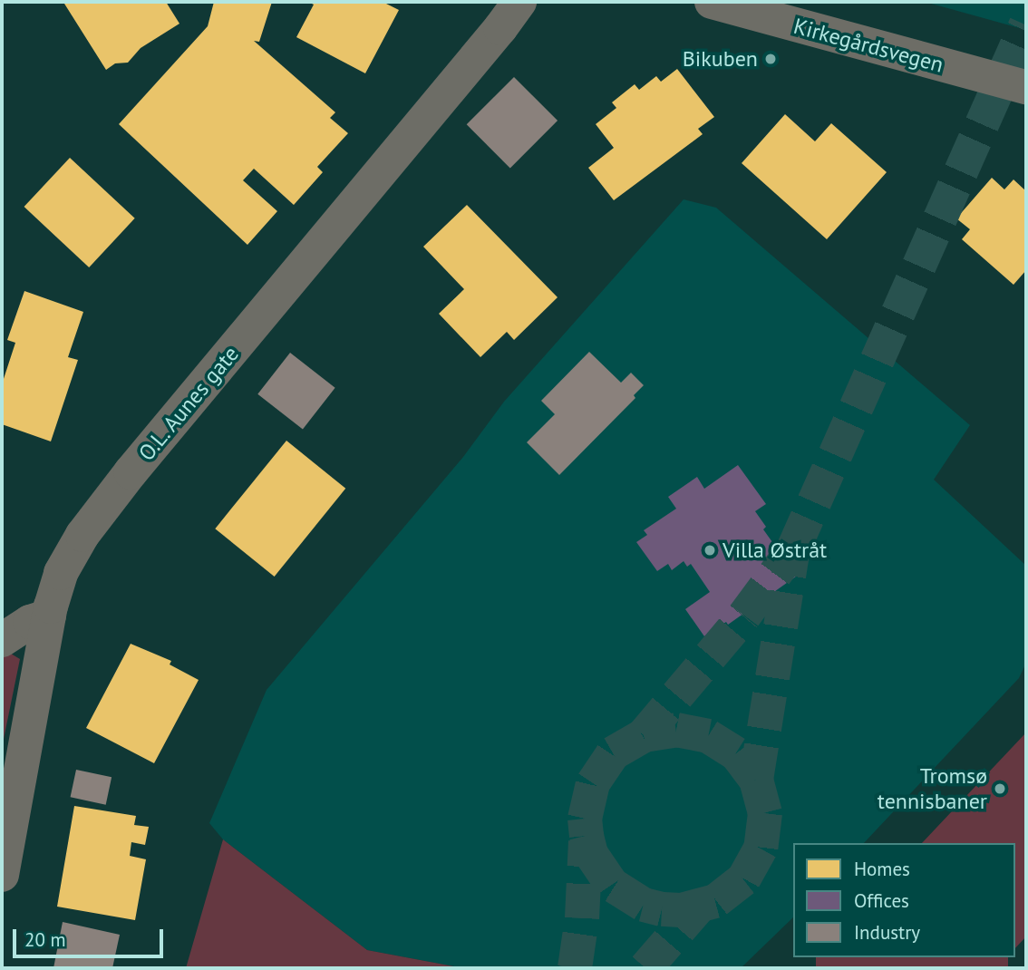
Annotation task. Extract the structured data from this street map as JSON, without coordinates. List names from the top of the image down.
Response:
{
  "streets": {
    "street": ["Kirkegårdsvegen", "O.L. Aunes gate"]
  },
  "places": ["Bikuben", "Villa Østråt", "Tromsø tennisbaner"],
  "legend": ["Homes", "Offices", "Industry"],
  "scale_bar": "20 m"
}
